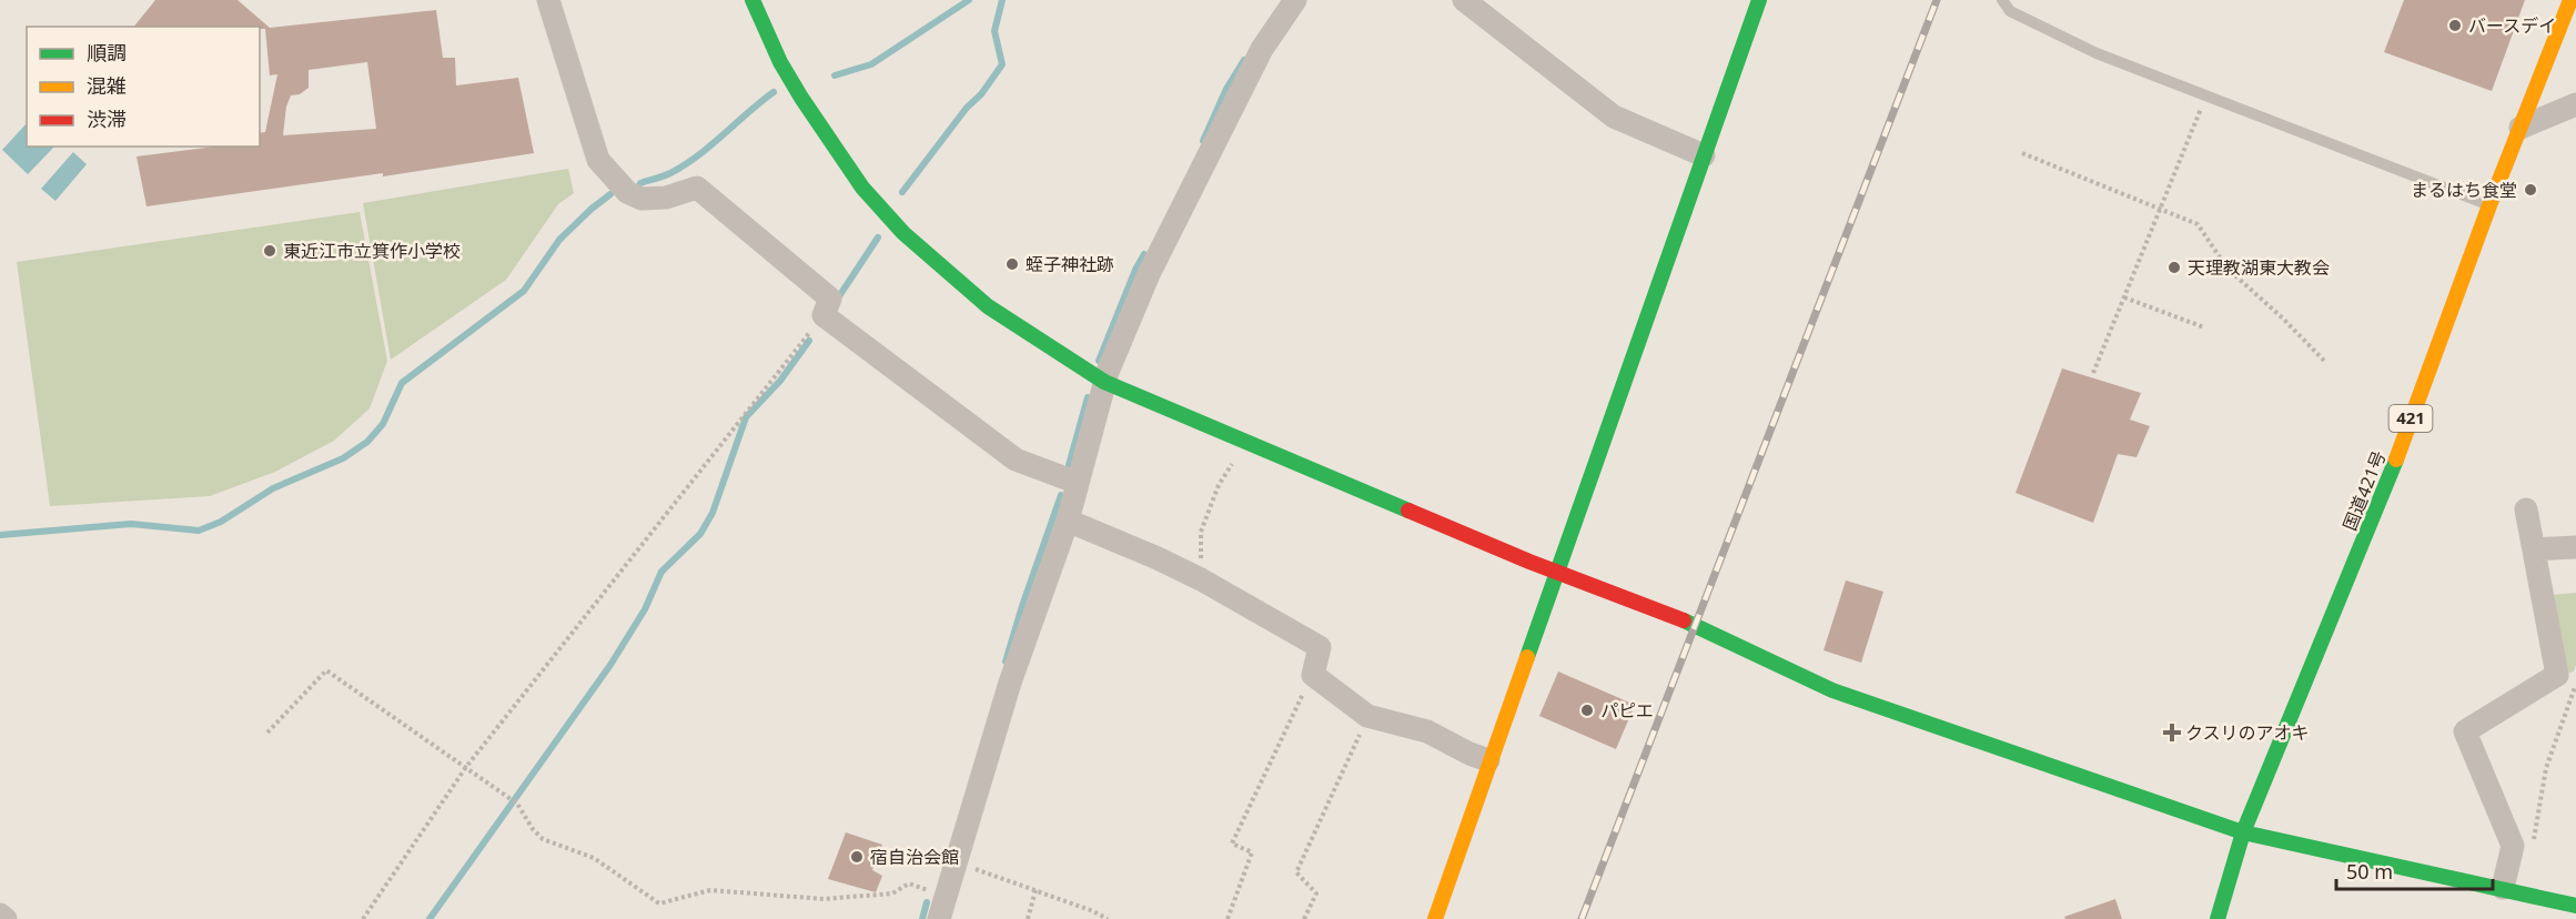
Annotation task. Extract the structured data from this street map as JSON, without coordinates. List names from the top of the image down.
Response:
{
  "streets": {
    "main road": ["421", "国道421号"]
  },
  "places": {
    "other": [
      "バースデイ",
      "まるはち食堂",
      "東近江市立箕作小学校",
      "蛭子神社跡",
      "天理教湖東大教会",
      "パピエ",
      "宿自治会館"
    ],
    "health": ["クスリのアオキ"]
  },
  "legend": ["順調", "混雑", "渋滞"],
  "scale_bar": "50 m"
}
